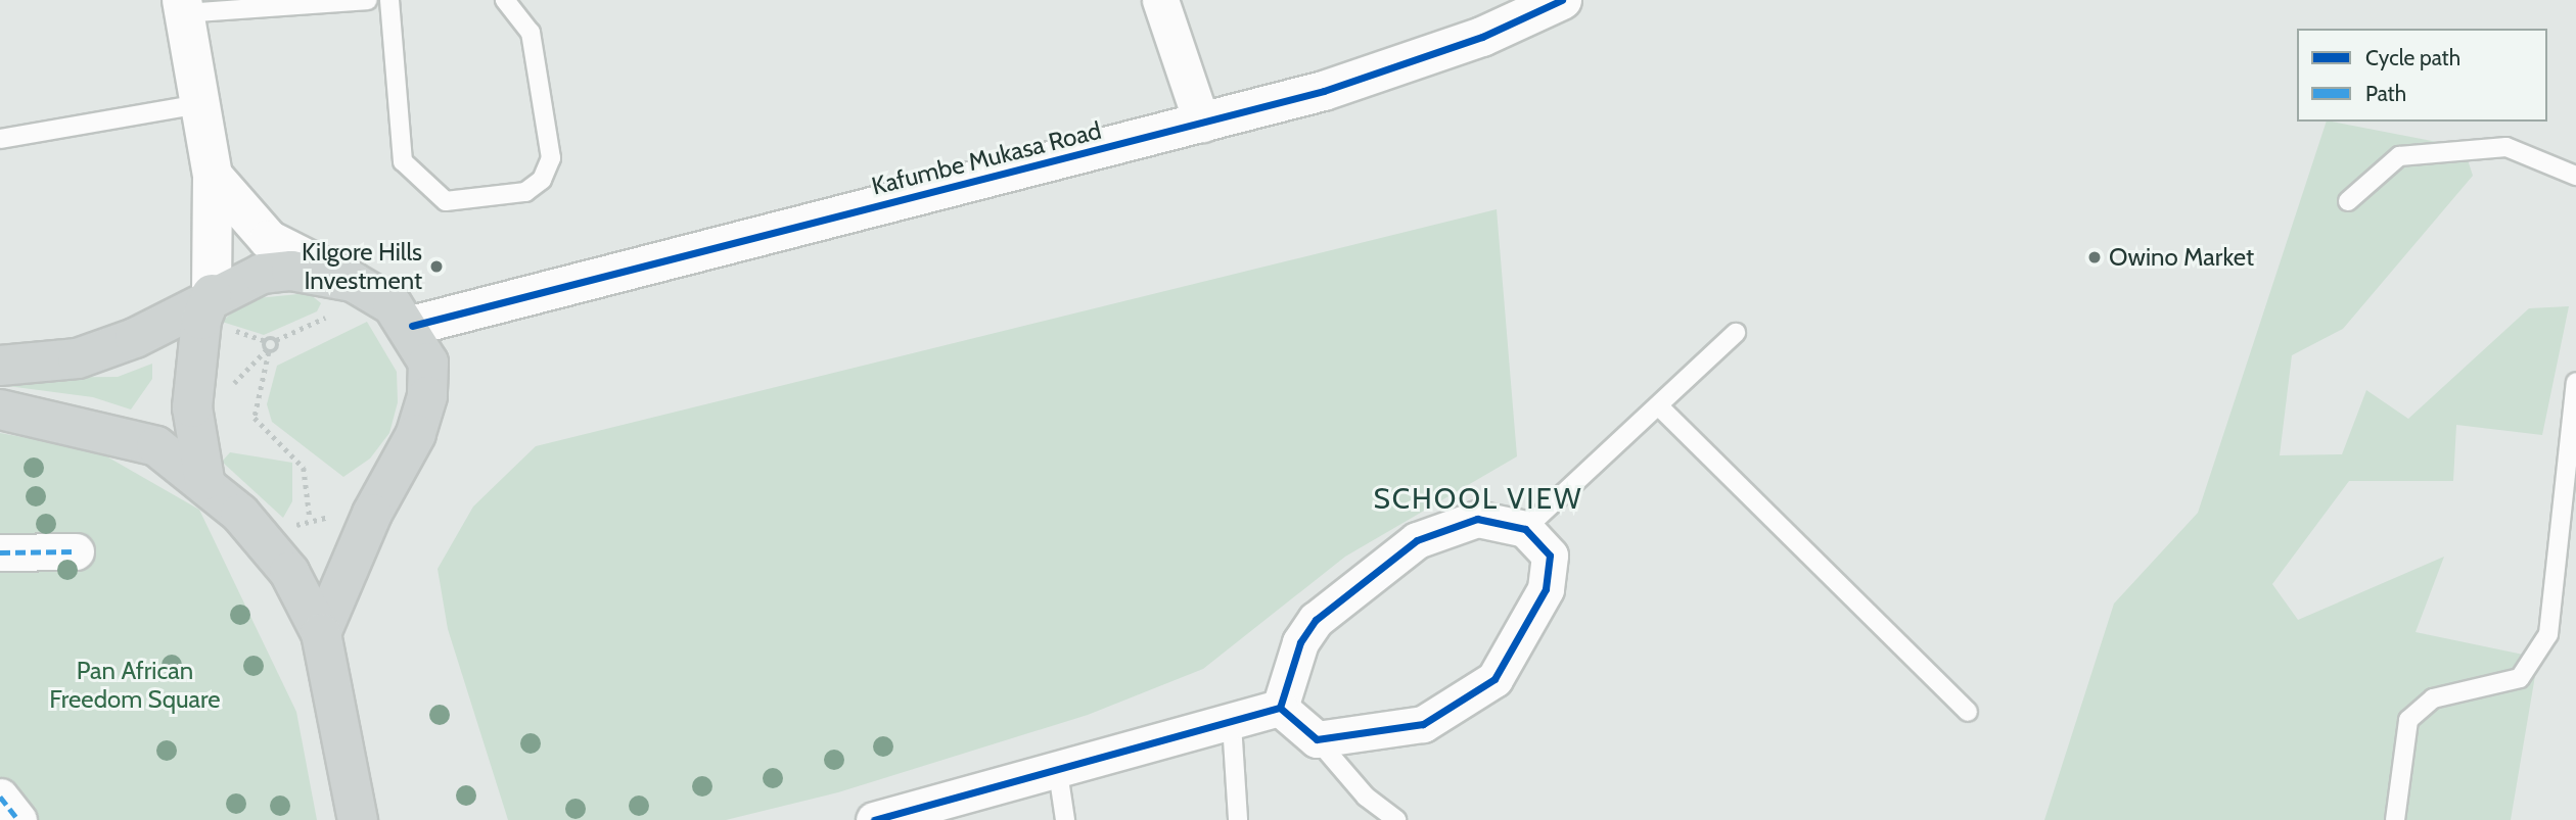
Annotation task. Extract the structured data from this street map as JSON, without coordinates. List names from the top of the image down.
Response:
{
  "streets": {
    "street": ["Kafumbe Mukasa Road"]
  },
  "districts": ["SCHOOL VIEW"],
  "parks": ["Pan African Freedom Square"],
  "places": ["Owino Market", "Kilgore Hills Investment"],
  "legend": ["Cycle path", "Path"]
}
